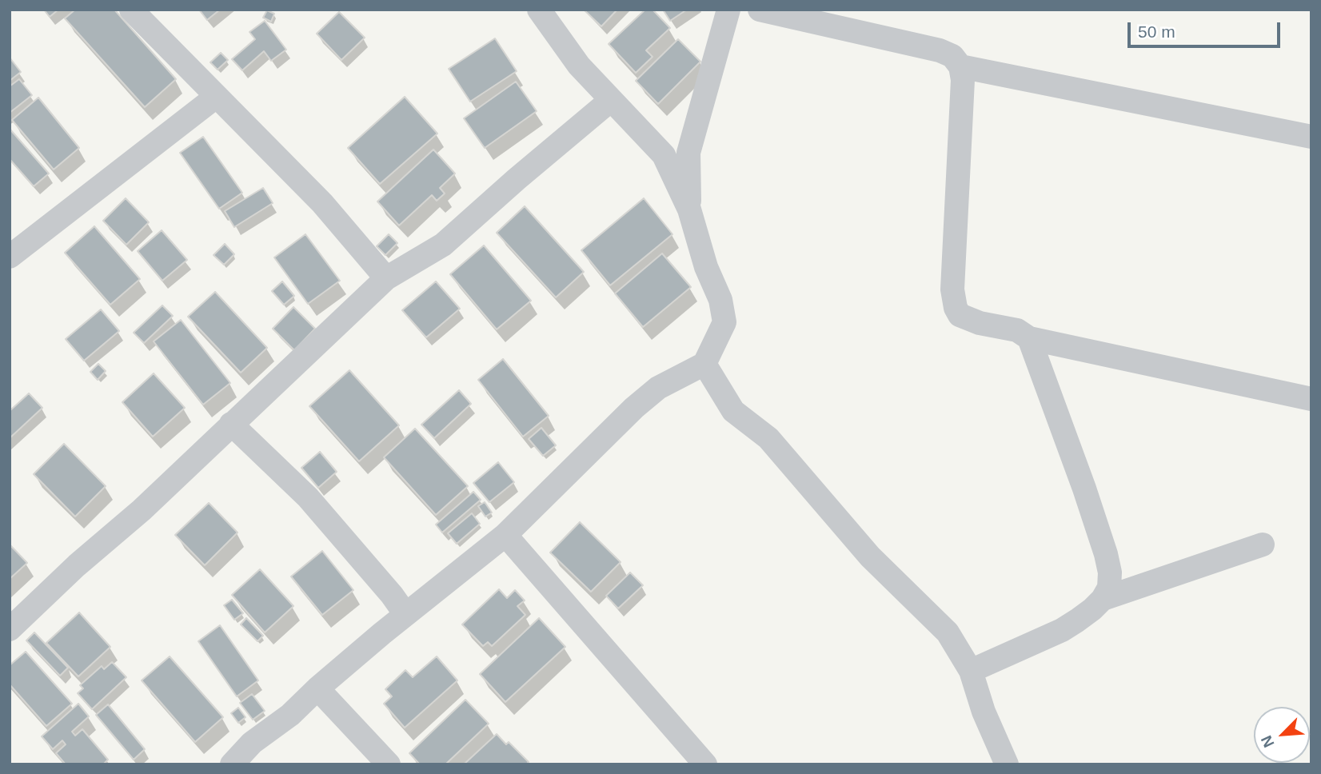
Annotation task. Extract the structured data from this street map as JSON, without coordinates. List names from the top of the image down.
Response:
{
  "scale_bar": "50 m",
  "north": "bottom left"
}
